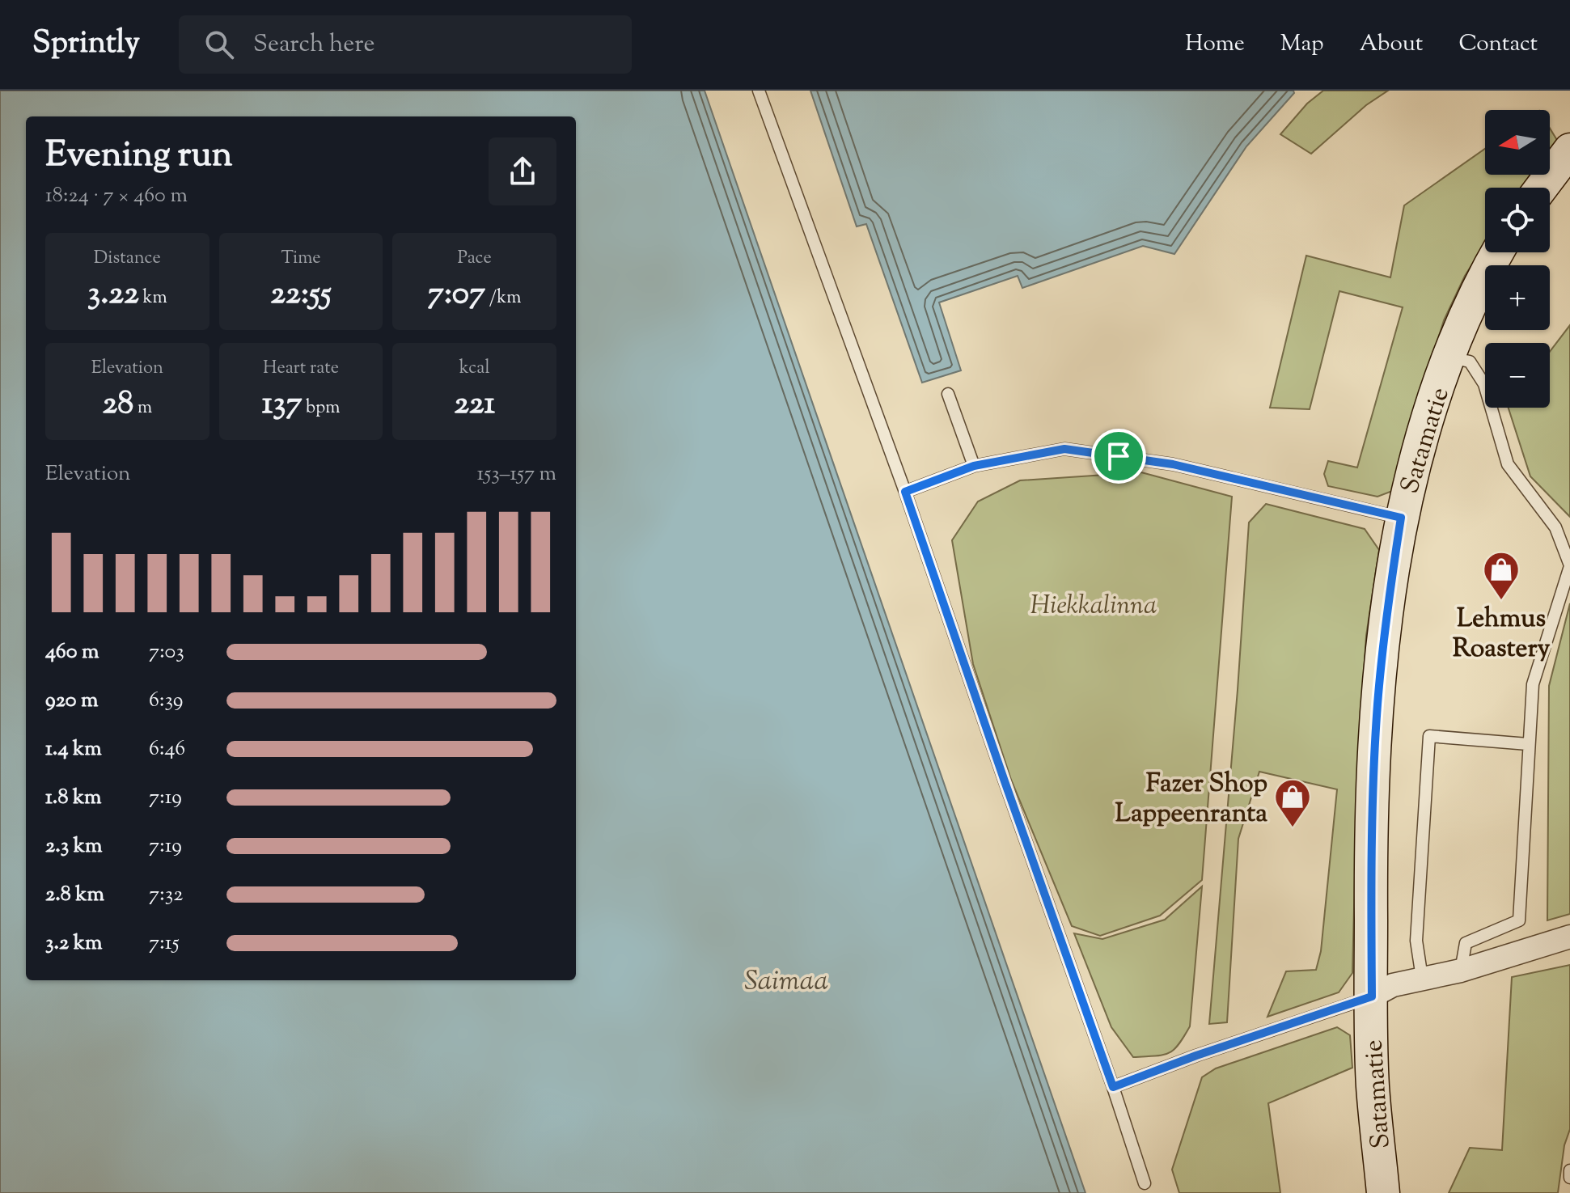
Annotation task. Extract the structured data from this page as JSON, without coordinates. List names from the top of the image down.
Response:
{
  "streets": {
    "street": ["Satamatie"]
  },
  "water": ["Saimaa"],
  "parks": ["Hiekkalinna"],
  "places": {
    "shop": ["Lehmus Roastery", "Fazer Shop Lappeenranta"]
  },
  "north": "left",
  "page": {
    "header": "Sprintly",
    "search": "Search here",
    "nav": [
      "Home",
      "Map",
      "About",
      "Contact"
    ],
    "map_buttons": ["+", "−"],
    "heading": ["Evening run", "18:24 · 7 × 460 m"],
    "stats": [
      ["Distance", "3.22 km"],
      ["Time", "22:55"],
      ["Pace", "7:07 /km"],
      ["Elevation", "28 m"],
      ["Heart rate", "137 bpm"],
      ["kcal", "221"]
    ],
    "chart": ["Elevation", "153–157 m"],
    "list": [
      {
        "name": "460 m",
        "note": "7:03"
      },
      {
        "name": "920 m",
        "note": "6:39"
      },
      {
        "name": "1.4 km",
        "note": "6:46"
      },
      {
        "name": "1.8 km",
        "note": "7:19"
      },
      {
        "name": "2.3 km",
        "note": "7:19"
      },
      {
        "name": "2.8 km",
        "note": "7:32"
      },
      {
        "name": "3.2 km",
        "note": "7:15"
      }
    ]
  }
}
